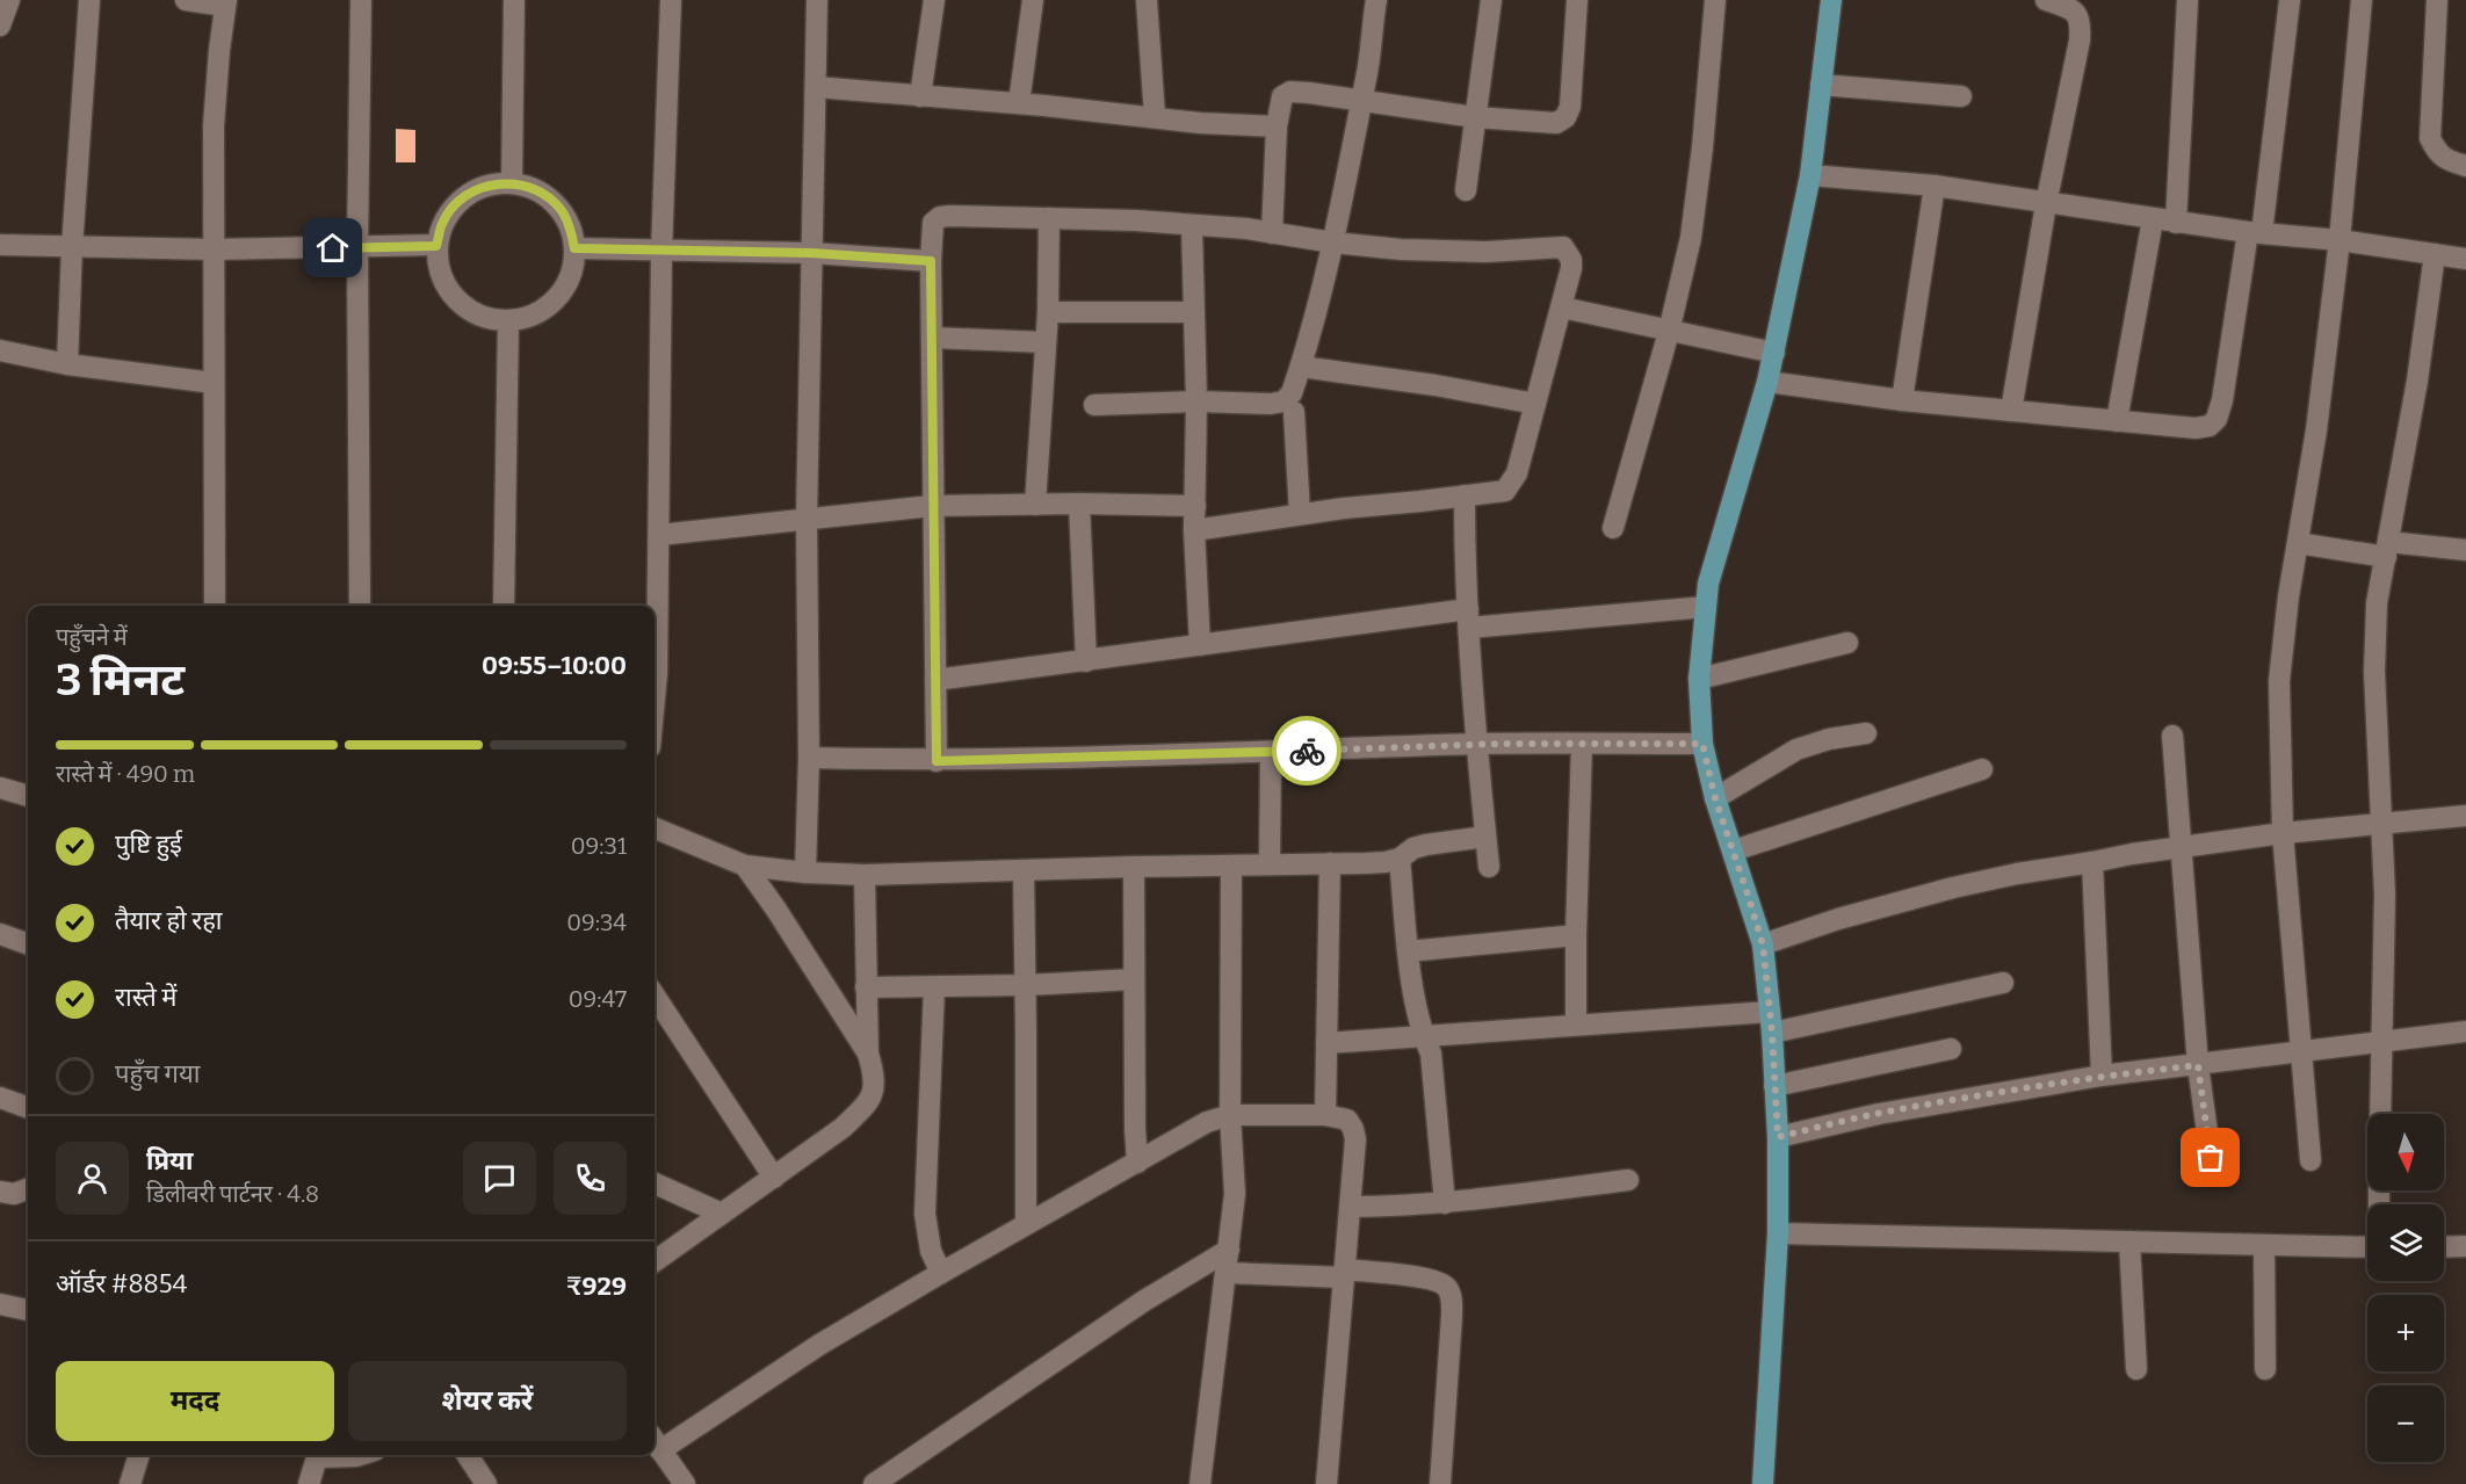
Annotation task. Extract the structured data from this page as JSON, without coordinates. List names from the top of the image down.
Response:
{
  "north": "bottom",
  "page": {
    "heading": ["3 मिनट", "पहुँचने में", "09:55–10:00"],
    "panel": [
      "प्रिया",
      "डिलीवरी पार्टनर · 4.8",
      "ऑर्डर #8854",
      "₹929"
    ],
    "bar": "रास्ते में · 490 m",
    "list": [
      ["पुष्टि हुई", "09:31"],
      ["तैयार हो रहा", "09:34"],
      ["रास्ते में", "09:47"],
      "पहुँच गया"
    ],
    "map_buttons": ["+", "−"],
    "buttons": ["मदद", "शेयर करें"]
  }
}
